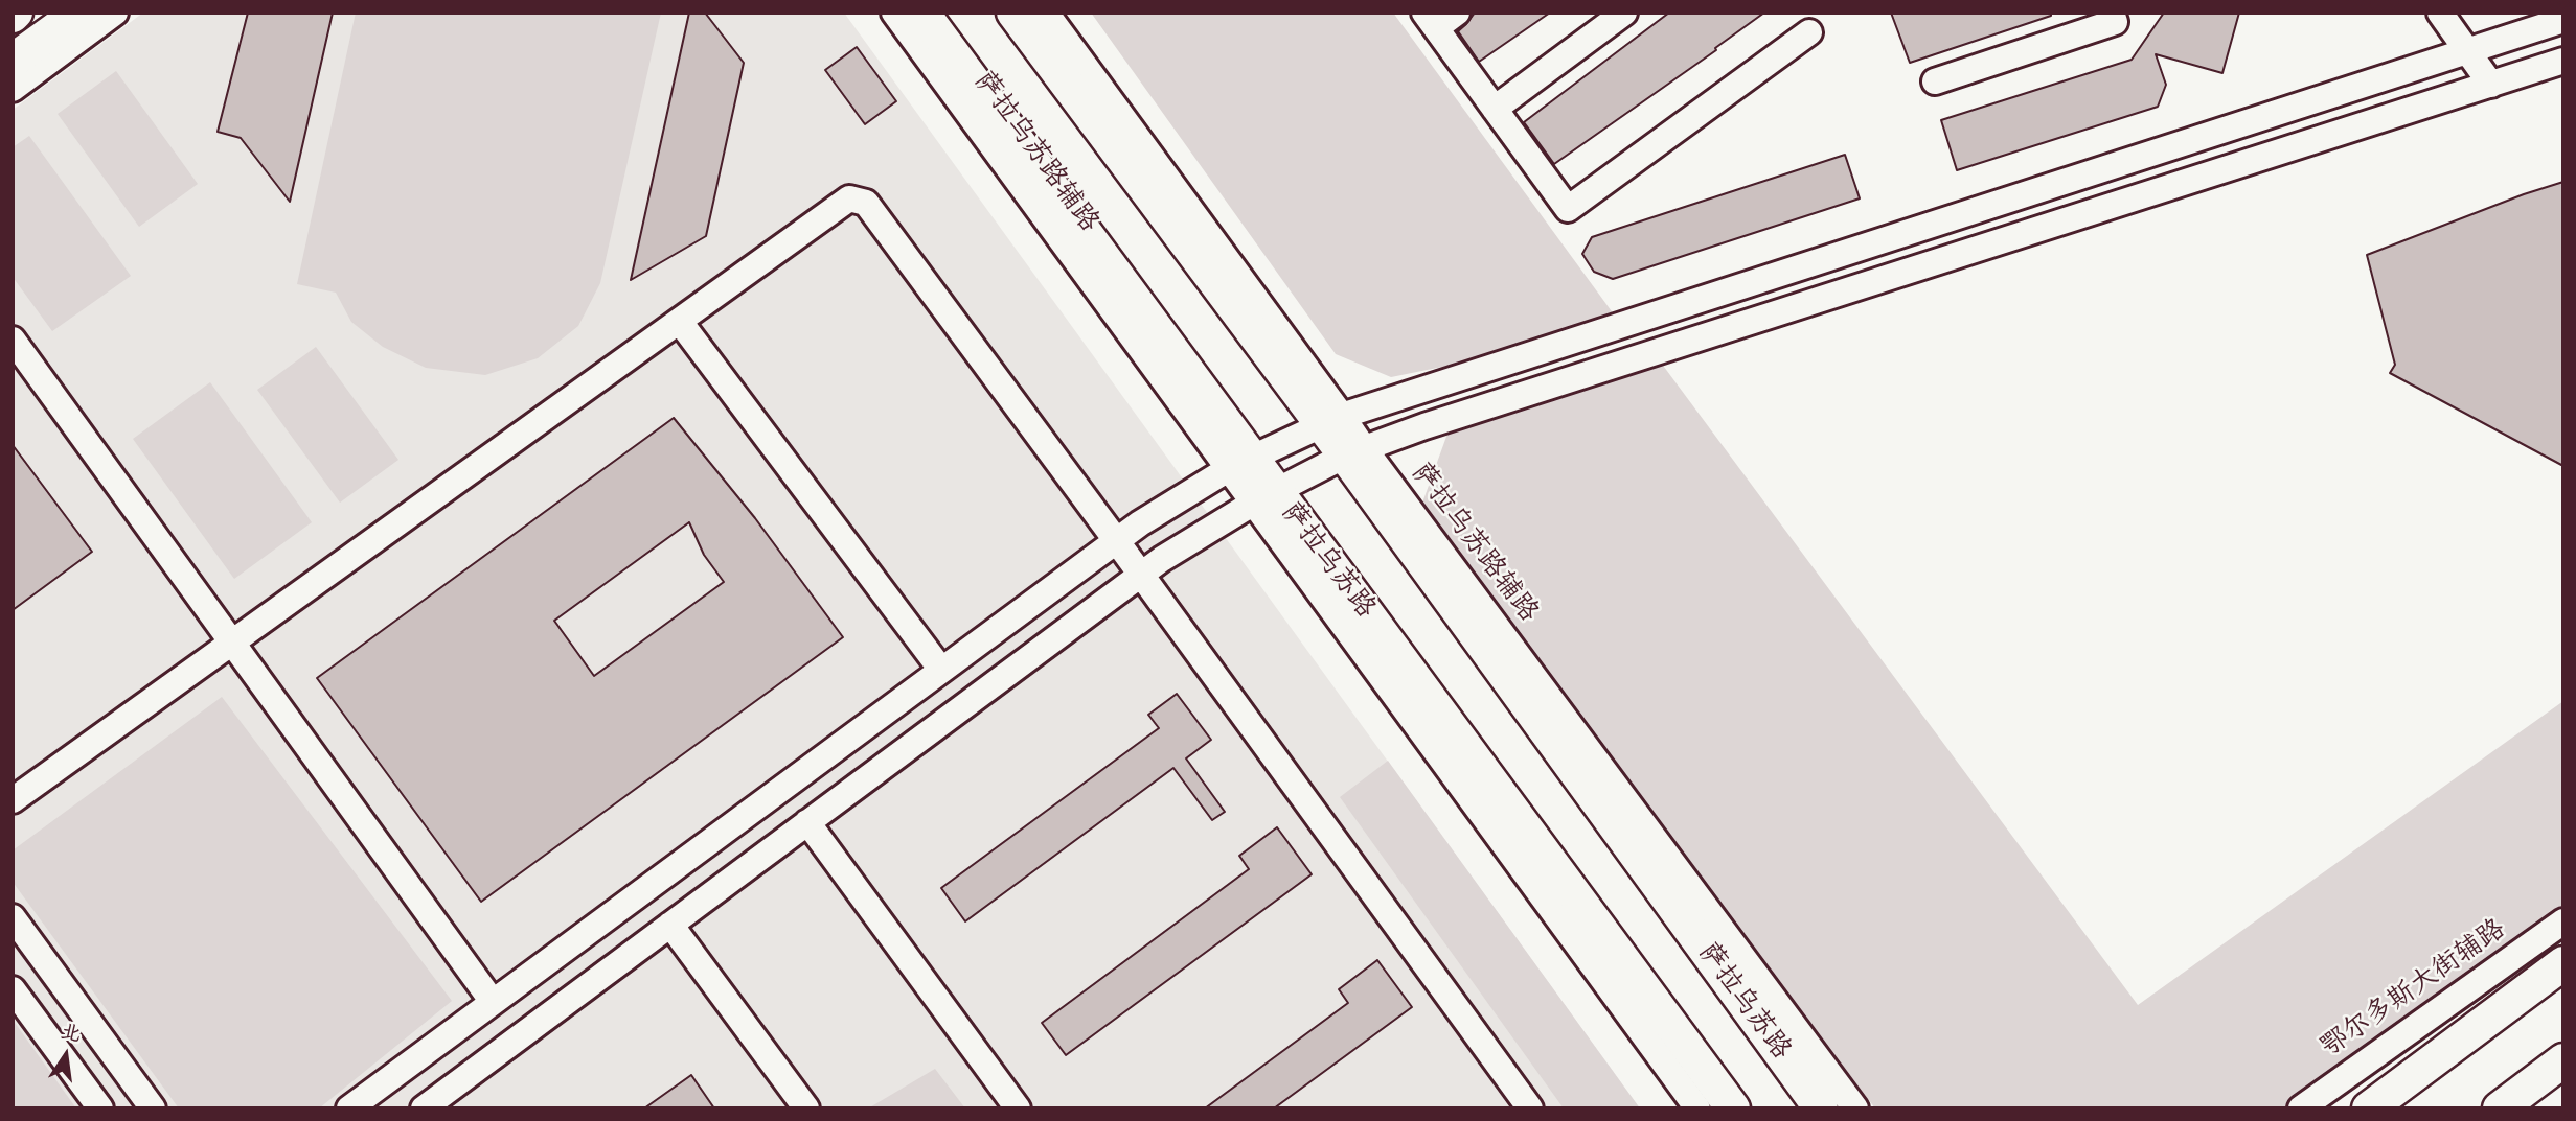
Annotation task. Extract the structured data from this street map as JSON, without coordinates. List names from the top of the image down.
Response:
{
  "streets": {
    "main road": ["萨拉乌苏路"],
    "street": ["萨拉乌苏路辅路", "鄂尔多斯大街辅路"]
  },
  "crossings": [
    ["萨拉乌苏路辅路", "萨拉乌苏路"]
  ],
  "north": "top"
}
